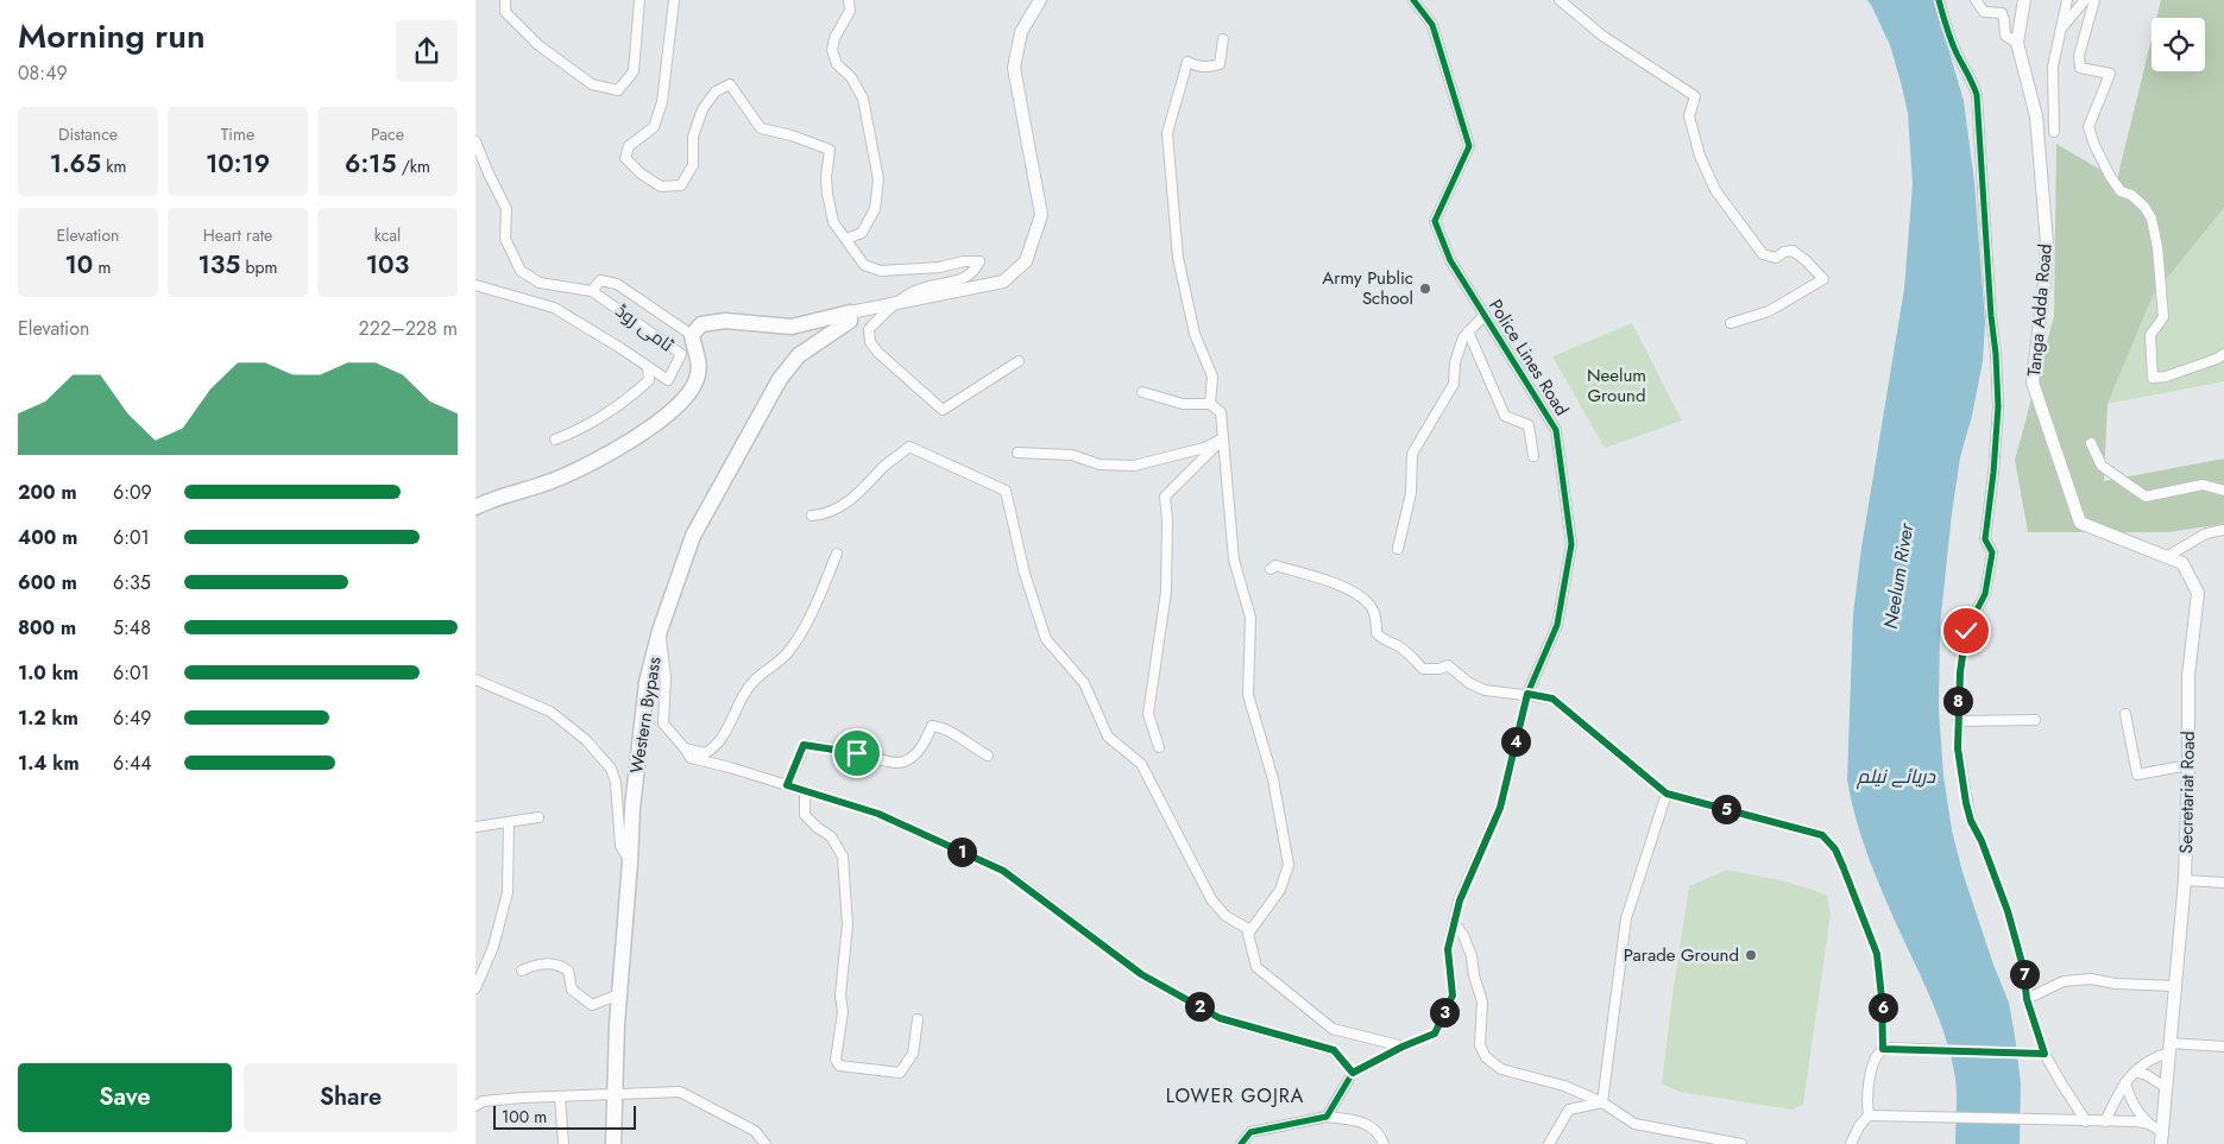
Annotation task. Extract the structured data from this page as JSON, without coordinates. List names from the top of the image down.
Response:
{
  "streets": {
    "highway": ["Western Bypass"],
    "main road": ["Tanga Adda Road", "Secretariat Road"],
    "street": ["ٹامی روڈ", "Police Lines Road"]
  },
  "crossings": [
    ["Tanga Adda Road", "Secretariat Road"]
  ],
  "districts": ["LOWER GOJRA"],
  "water": ["Neelum River", "دریائے نیلم"],
  "parks": ["Neelum Ground"],
  "places": ["Army Public School", "Parade Ground"],
  "scale_bar": "100 m",
  "page": {
    "heading": ["Morning run", "08:49"],
    "stats": [
      ["Distance", "1.65 km"],
      ["Time", "10:19"],
      ["Pace", "6:15 /km"],
      ["Elevation", "10 m"],
      ["Heart rate", "135 bpm"],
      ["kcal", "103"]
    ],
    "chart": ["Elevation", "222–228 m"],
    "list": [
      {
        "name": "200 m",
        "note": "6:09"
      },
      {
        "name": "400 m",
        "note": "6:01"
      },
      {
        "name": "600 m",
        "note": "6:35"
      },
      {
        "name": "800 m",
        "note": "5:48"
      },
      {
        "name": "1.0 km",
        "note": "6:01"
      },
      {
        "name": "1.2 km",
        "note": "6:49"
      },
      {
        "name": "1.4 km",
        "note": "6:44"
      }
    ],
    "pins": [
      "8",
      "4",
      "5",
      "1",
      "7",
      "2",
      "6",
      "3"
    ],
    "buttons": ["Save", "Share"],
    "scale": "100 m"
  }
}
